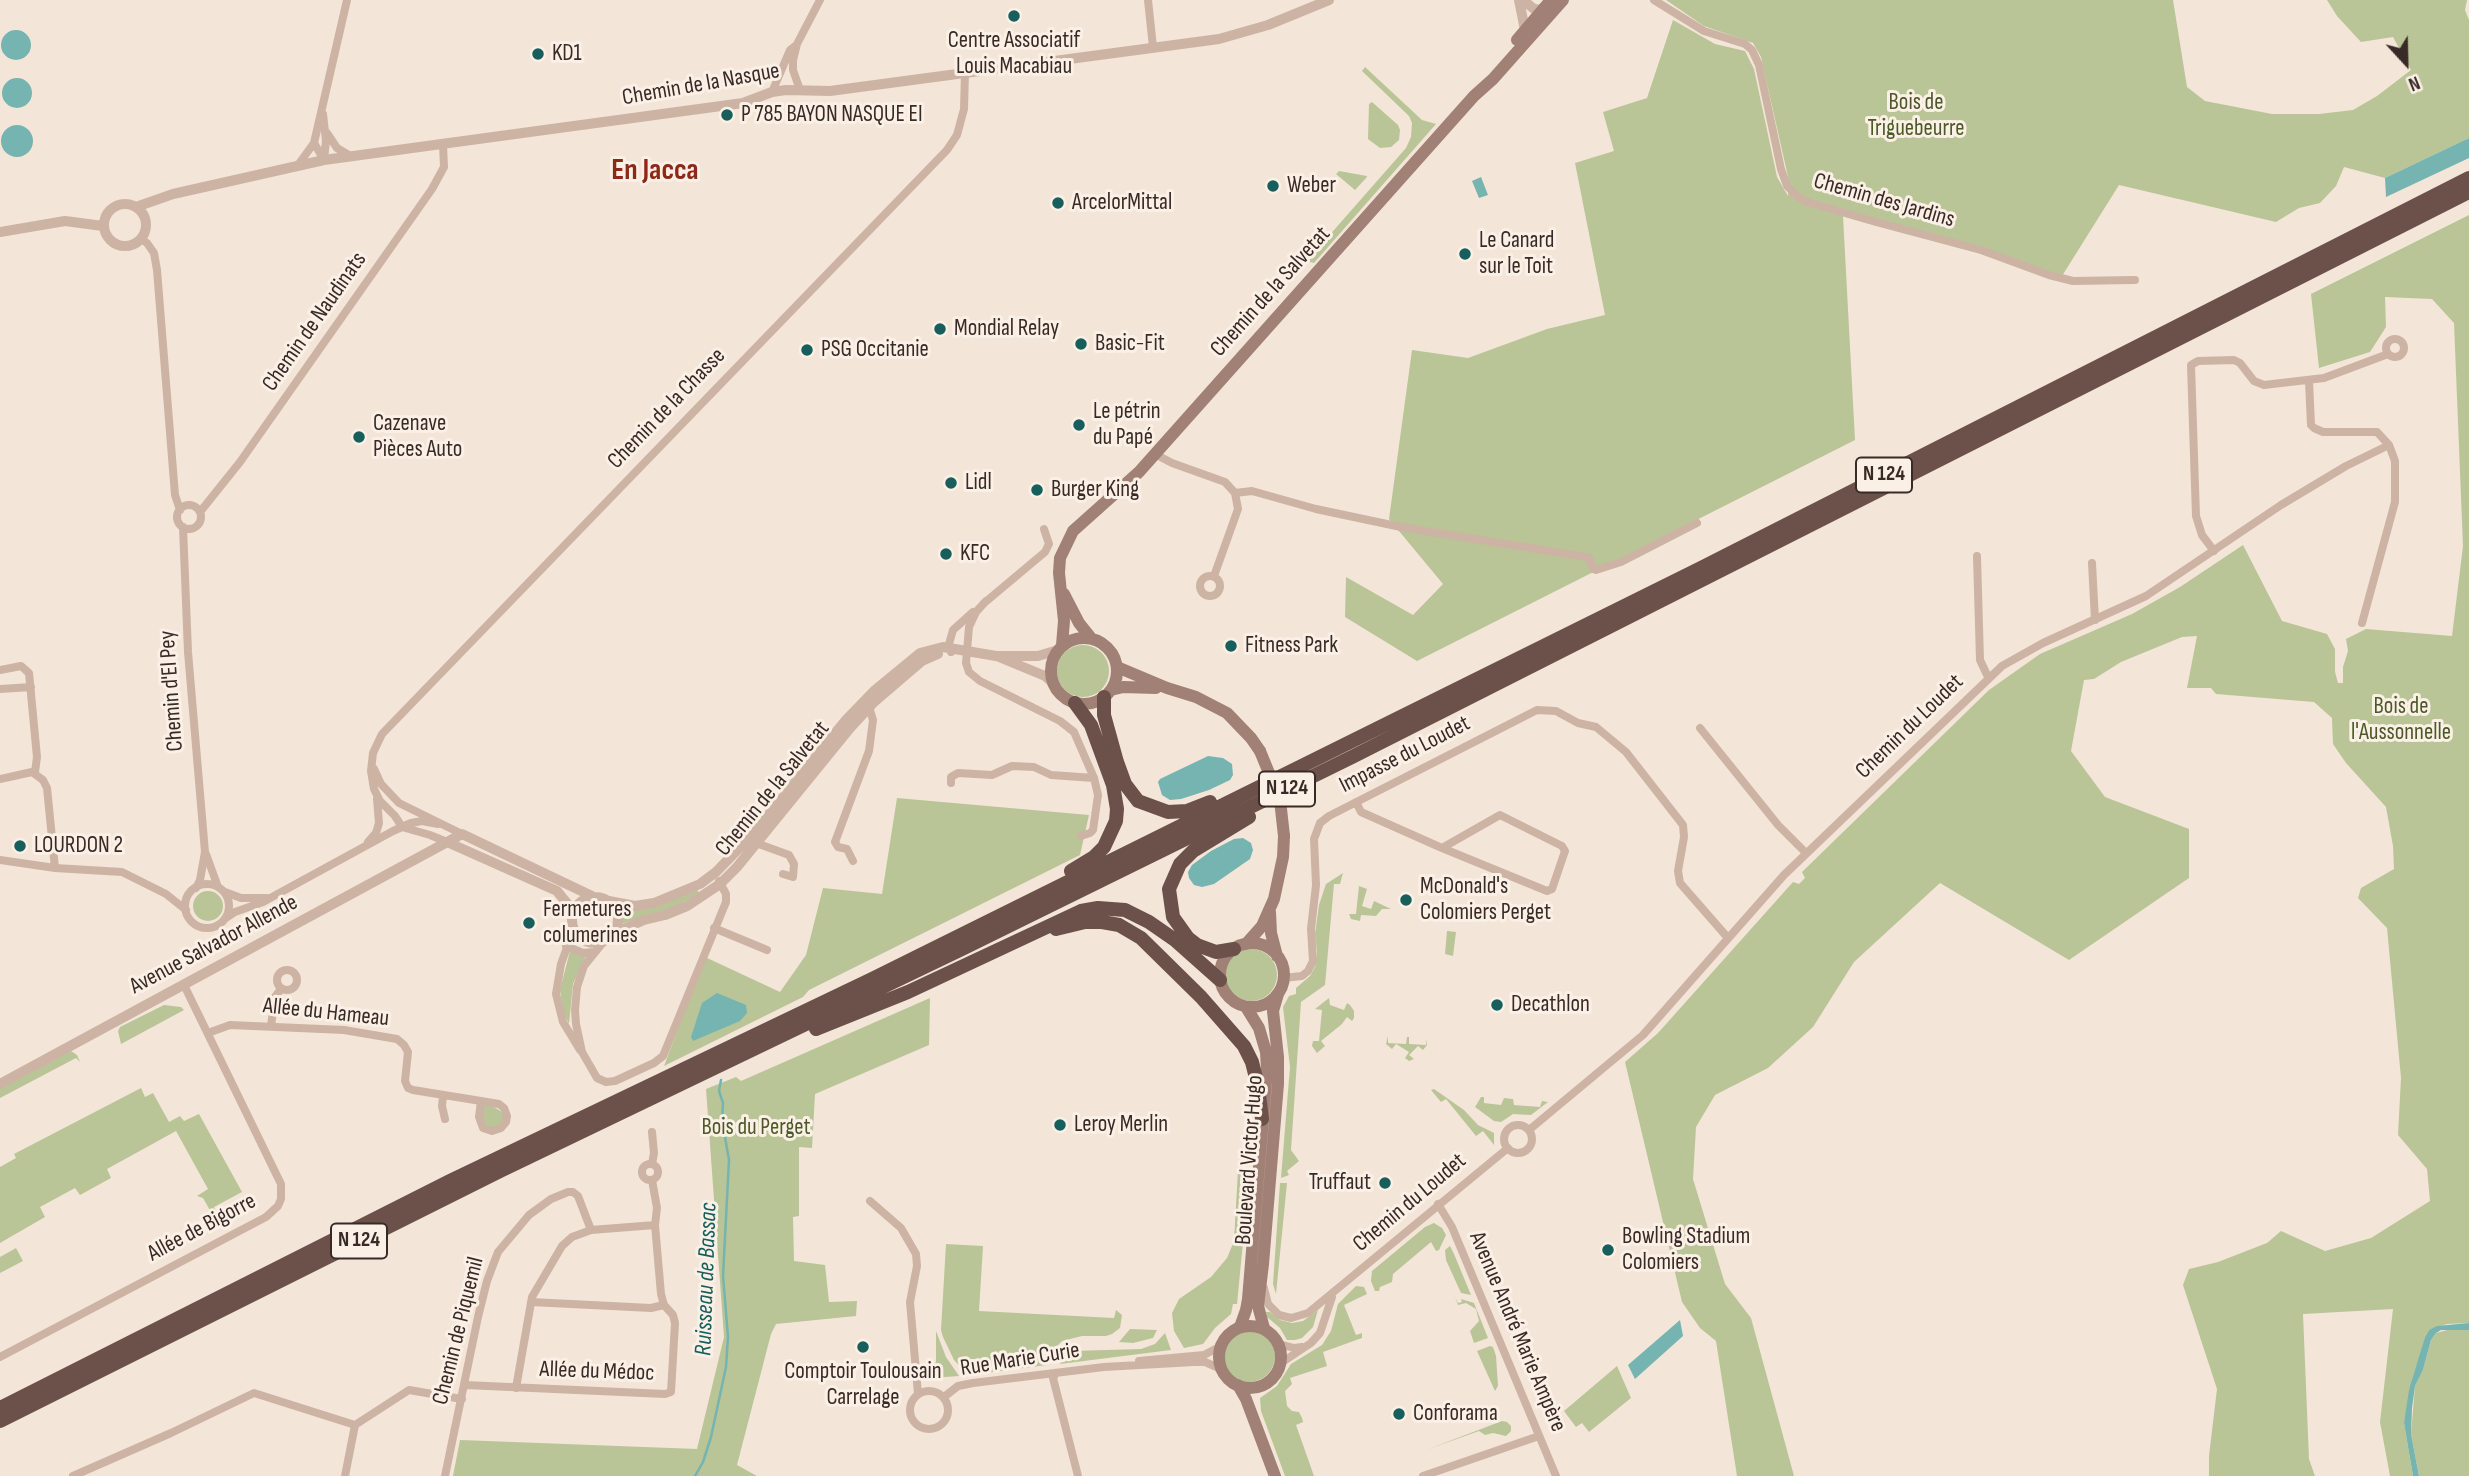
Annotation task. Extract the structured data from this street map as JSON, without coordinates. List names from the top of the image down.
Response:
{
  "streets": {
    "highway": ["N 124"],
    "main road": ["Chemin de la Salvetat", "Boulevard Victor Hugo"],
    "street": [
      "Chemin de la Nasque",
      "Chemin des Jardins",
      "Chemin de Naudinats",
      "Chemin de la Chasse",
      "Chemin d'El Pey",
      "Chemin du Loudet",
      "Impasse du Loudet",
      "Avenue Salvador Allende",
      "Allée du Hameau",
      "Allée de Bigorre",
      "Chemin de Piquemil",
      "Avenue André Marie Ampère",
      "Rue Marie Curie",
      "Allée du Médoc"
    ]
  },
  "crossings": [
    ["Chemin de la Nasque", "Chemin de Naudinats"],
    ["Chemin de la Nasque", "Chemin de la Chasse"],
    ["Chemin de Naudinats", "Chemin d'El Pey"],
    ["Chemin du Loudet", "Impasse du Loudet"],
    ["Chemin du Loudet", "Boulevard Victor Hugo"],
    ["Chemin du Loudet", "Avenue André Marie Ampère"],
    ["Chemin du Loudet", "Rue Marie Curie"],
    ["Impasse du Loudet", "Boulevard Victor Hugo"],
    ["Avenue Salvador Allende", "Allée de Bigorre"],
    ["Allée du Hameau", "Allée de Bigorre"],
    ["Boulevard Victor Hugo", "Rue Marie Curie"],
    ["Chemin de Piquemil", "Allée du Médoc"]
  ],
  "districts": ["En Jacca"],
  "water": ["Ruisseau de Bassac"],
  "parks": ["Bois de Triguebeurre", "Bois de l'Aussonnelle", "Bois du Perget"],
  "places": [
    "Centre Associatif Louis Macabiau",
    "KD1",
    "P 785 BAYON NASQUE EI",
    "Weber",
    "ArcelorMittal",
    "Le Canard sur le Toit",
    "Mondial Relay",
    "Basic-Fit",
    "PSG Occitanie",
    "Le pétrin du Papé",
    "Cazenave Pièces Auto",
    "Lidl",
    "Burger King",
    "KFC",
    "Fitness Park",
    "LOURDON 2",
    "McDonald's Colomiers Perget",
    "Fermetures columerines",
    "Decathlon",
    "Leroy Merlin",
    "Truffaut",
    "Bowling Stadium Colomiers",
    "Comptoir Toulousain Carrelage",
    "Conforama"
  ],
  "north": "bottom"
}
